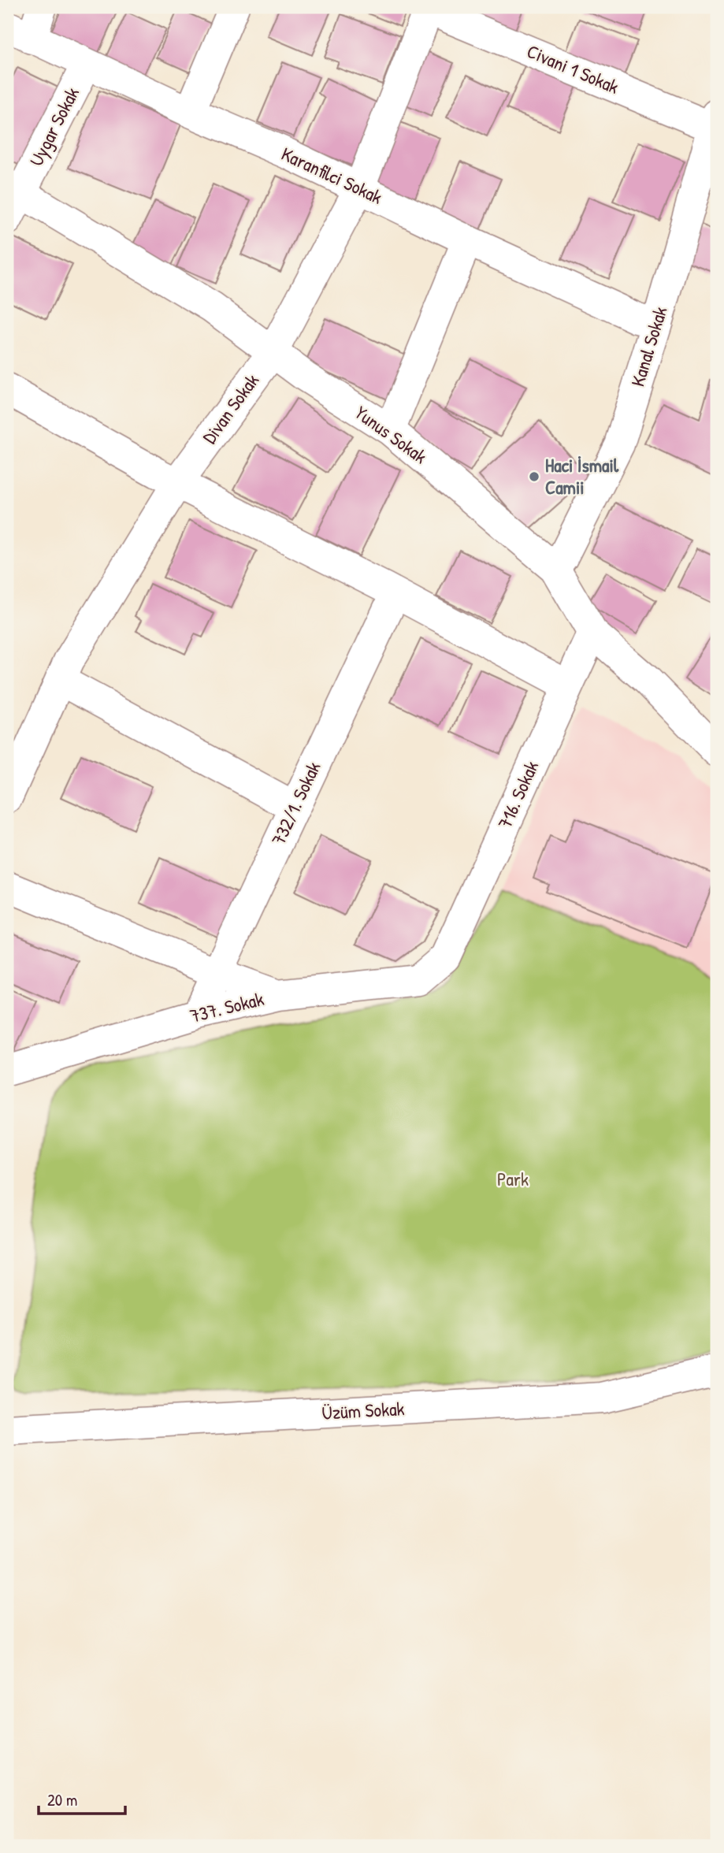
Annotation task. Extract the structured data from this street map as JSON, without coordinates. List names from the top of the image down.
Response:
{
  "streets": {
    "street": [
      "Civani 1 Sokak",
      "Uygar Sokak",
      "Karanfilci Sokak",
      "Kanal Sokak",
      "Divan Sokak",
      "Yunus Sokak",
      "716. Sokak",
      "732/1. Sokak",
      "737. Sokak",
      "Üzüm Sokak"
    ]
  },
  "crossings": [
    ["Civani 1 Sokak", "Kanal Sokak"],
    ["Civani 1 Sokak", "Divan Sokak"],
    ["Uygar Sokak", "Karanfilci Sokak"],
    ["Uygar Sokak", "Yunus Sokak"],
    ["Karanfilci Sokak", "Kanal Sokak"],
    ["Karanfilci Sokak", "Divan Sokak"],
    ["Kanal Sokak", "Yunus Sokak"],
    ["Divan Sokak", "Yunus Sokak"],
    ["Yunus Sokak", "716. Sokak"],
    ["716. Sokak", "737. Sokak"],
    ["732/1. Sokak", "737. Sokak"]
  ],
  "parks": ["Park"],
  "places": ["Haci İsmail Camii"],
  "scale_bar": "20 m"
}
